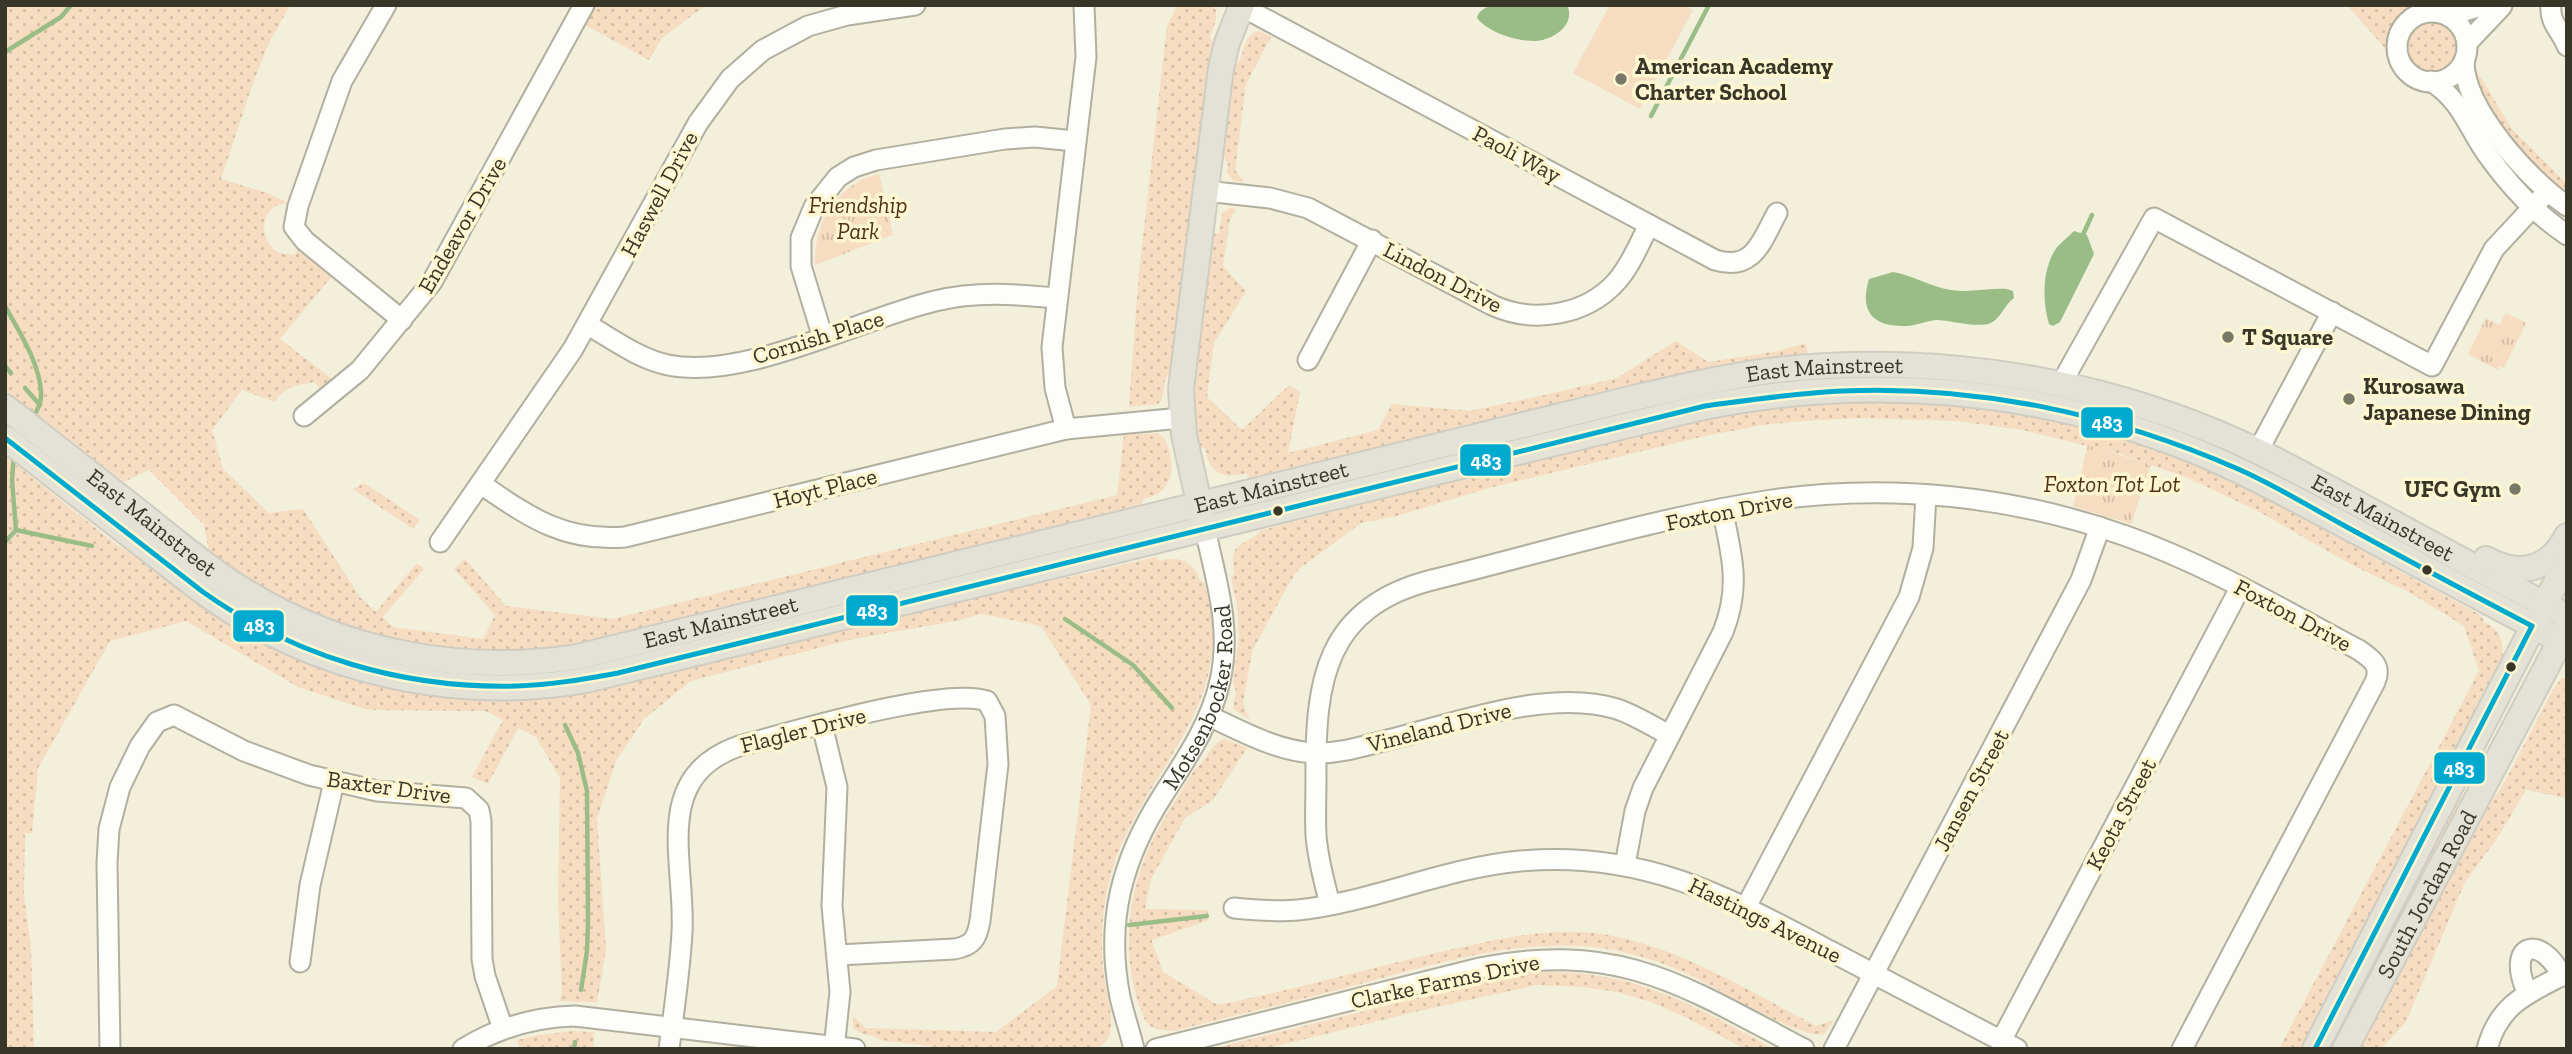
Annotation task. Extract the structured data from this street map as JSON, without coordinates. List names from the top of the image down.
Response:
{
  "streets": {
    "main road": ["East Mainstreet", "Motsenbocker Road", "South Jordan Road"],
    "street": [
      "Paoli Way",
      "Haswell Drive",
      "Endeavor Drive",
      "Lindon Drive",
      "Cornish Place",
      "Hoyt Place",
      "Foxton Drive",
      "Vineland Drive",
      "Flagler Drive",
      "Baxter Drive",
      "Jansen Street",
      "Keota Street",
      "Hastings Avenue",
      "Clarke Farms Drive"
    ]
  },
  "crossings": [
    ["Paoli Way", "Lindon Drive"],
    ["Paoli Way", "Motsenbocker Road"],
    ["Haswell Drive", "Cornish Place"],
    ["Haswell Drive", "Hoyt Place"],
    ["Lindon Drive", "Motsenbocker Road"],
    ["East Mainstreet", "Motsenbocker Road"],
    ["East Mainstreet", "South Jordan Road"],
    ["Hoyt Place", "Motsenbocker Road"],
    ["Foxton Drive", "Vineland Drive"],
    ["Foxton Drive", "Jansen Street"],
    ["Foxton Drive", "Keota Street"],
    ["Foxton Drive", "Hastings Avenue"],
    ["Motsenbocker Road", "Vineland Drive"],
    ["Jansen Street", "Hastings Avenue"],
    ["Keota Street", "Hastings Avenue"]
  ],
  "parks": ["Friendship Park", "Foxton Tot Lot"],
  "places": [
    "American Academy Charter School",
    "T Square",
    "Kurosawa Japanese Dining",
    "UFC Gym"
  ],
  "lines": ["transit line 483"]
}
